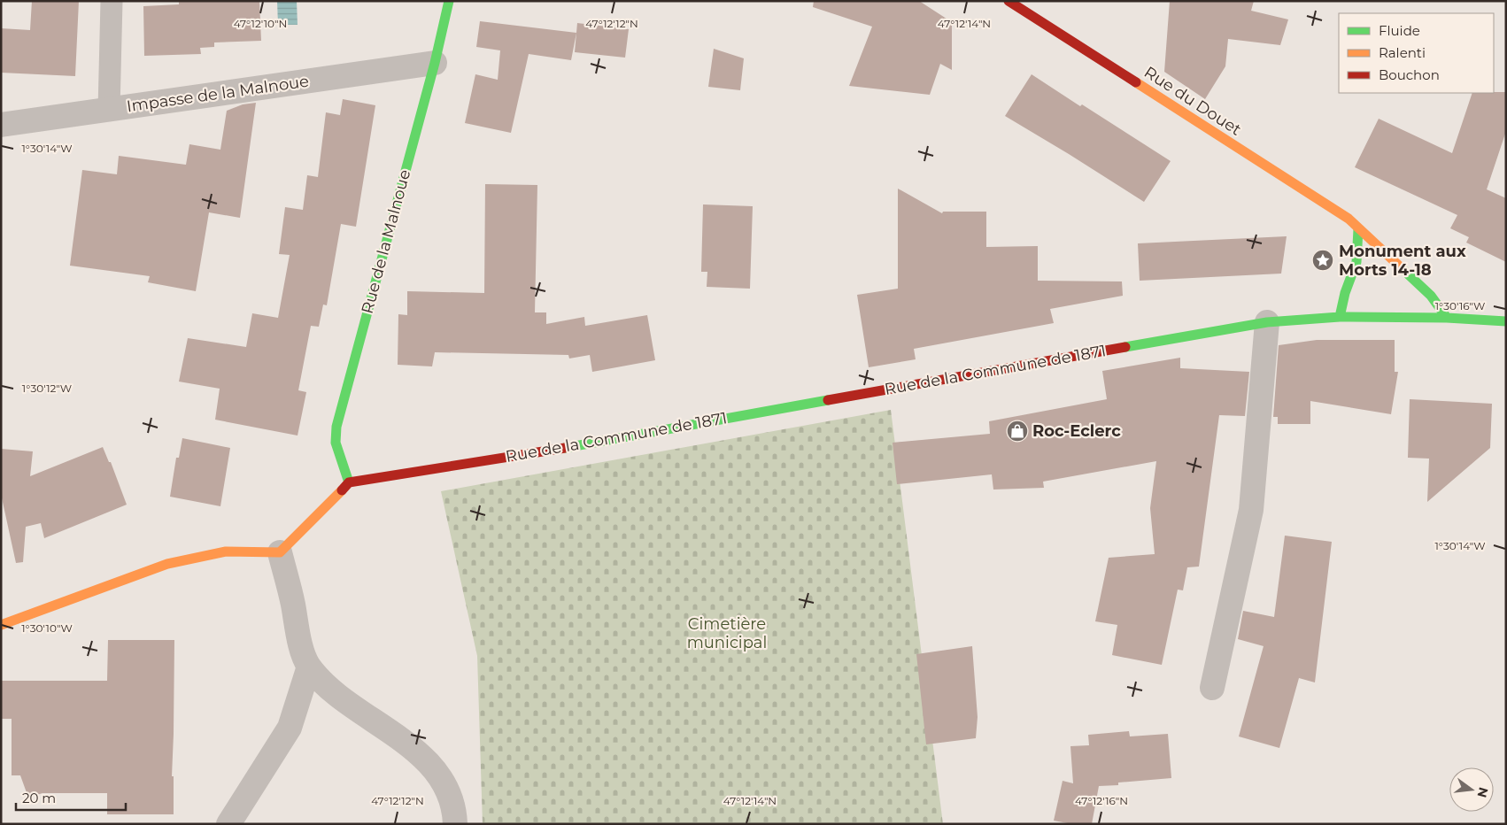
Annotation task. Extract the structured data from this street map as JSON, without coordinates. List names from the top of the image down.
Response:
{
  "streets": {
    "street": [
      "Impasse de la Malnoue",
      "Rue du Douet",
      "Rue de la Malnoue",
      "Rue de la Commune de 1871"
    ]
  },
  "crossings": [
    ["Impasse de la Malnoue", "Rue de la Malnoue"],
    ["Rue du Douet", "Rue de la Commune de 1871"],
    ["Rue de la Malnoue", "Rue de la Commune de 1871"]
  ],
  "parks": ["Cimetière municipal"],
  "places": {
    "place": ["Monument aux Morts 14-18"],
    "shop": ["Roc-Eclerc"]
  },
  "legend": ["Fluide", "Ralenti", "Bouchon"],
  "scale_bar": "20 m",
  "north": "right",
  "coordinates": [
    "47°12'10\"N",
    "47°12'12\"N",
    "47°12'14\"N",
    "1°30'14\"W",
    "1°30'16\"W",
    "1°30'12\"W",
    "1°30'10\"W",
    "47°12'16\"N"
  ]
}
